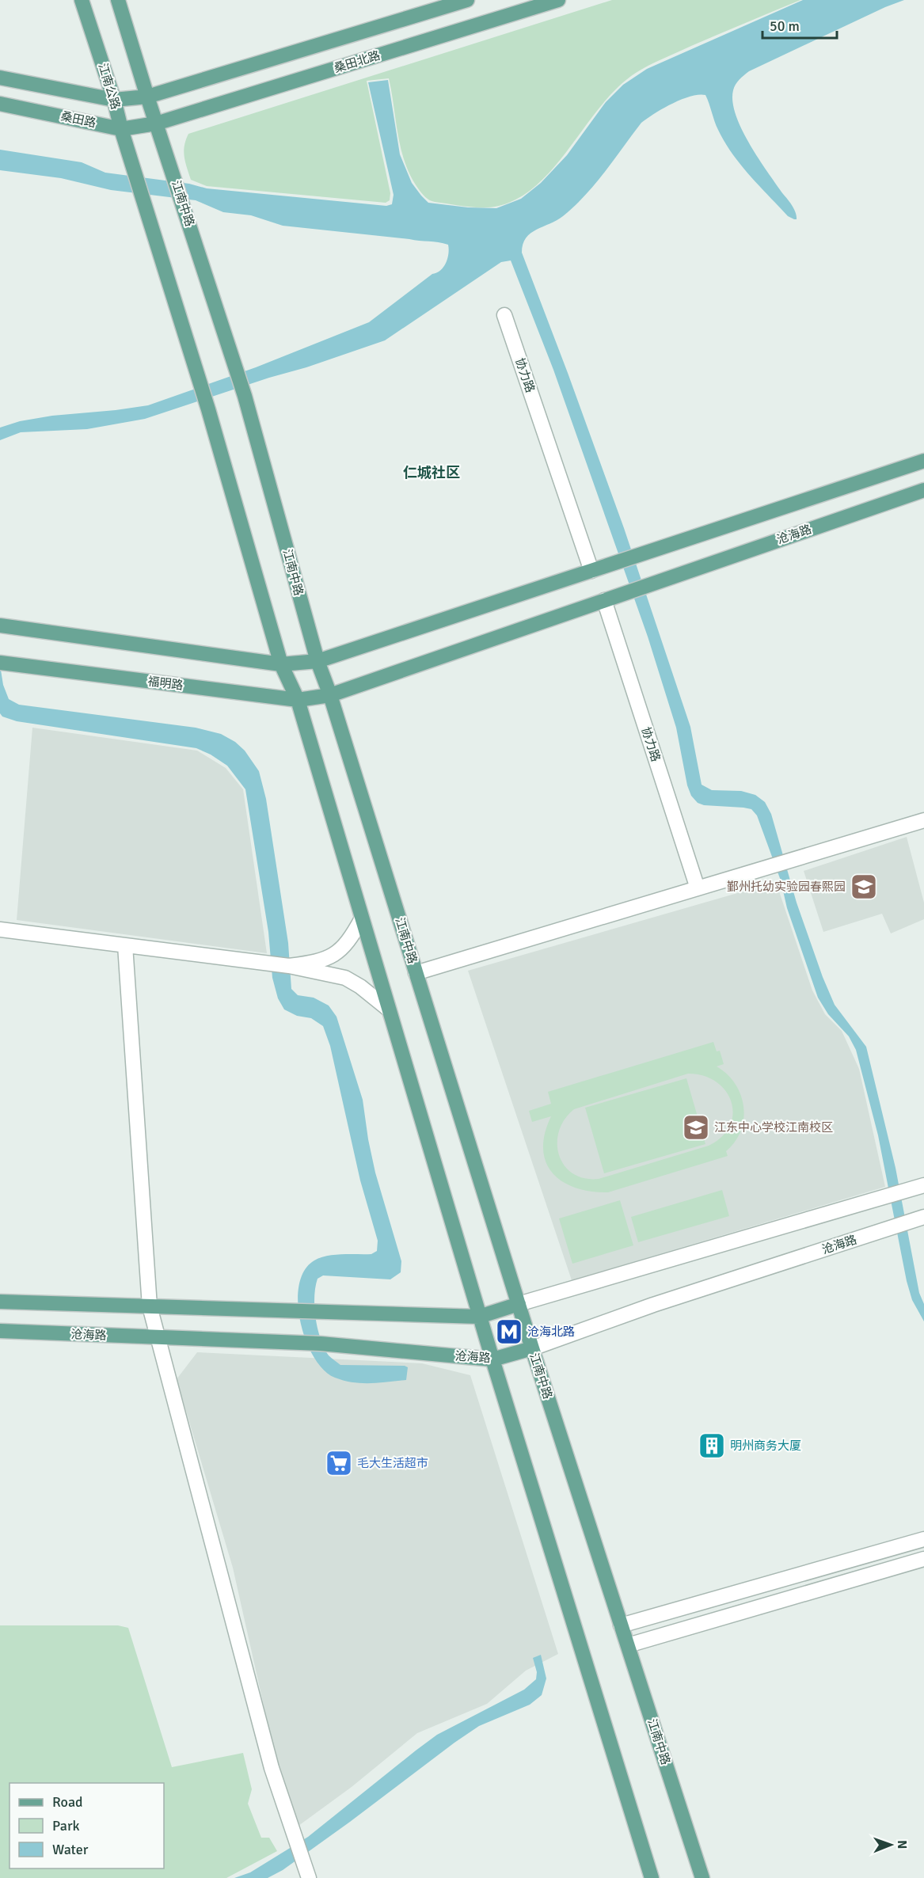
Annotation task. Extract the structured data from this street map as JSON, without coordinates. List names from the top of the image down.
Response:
{
  "streets": {
    "main road": [
      "桑田北路",
      "江南公路",
      "桑田路",
      "江南中路",
      "沧海路",
      "福明路"
    ],
    "street": ["协力路"]
  },
  "crossings": [
    ["桑田北路", "桑田路"],
    ["桑田北路", "江南中路"],
    ["江南公路", "桑田路"],
    ["桑田路", "江南中路"],
    ["江南中路", "沧海路"],
    ["江南中路", "福明路"],
    ["协力路", "沧海路"],
    ["协力路", "福明路"],
    ["沧海路", "福明路"]
  ],
  "districts": ["仁城社区"],
  "places": {
    "school or university": ["鄞州托幼实验园春熙园", "江东中心学校江南校区"],
    "metro station": ["沧海北路"],
    "building": ["明州商务大厦"],
    "supermarket": ["毛大生活超市"]
  },
  "legend": ["Road", "Park", "Water"],
  "scale_bar": "50 m",
  "north": "right"
}
